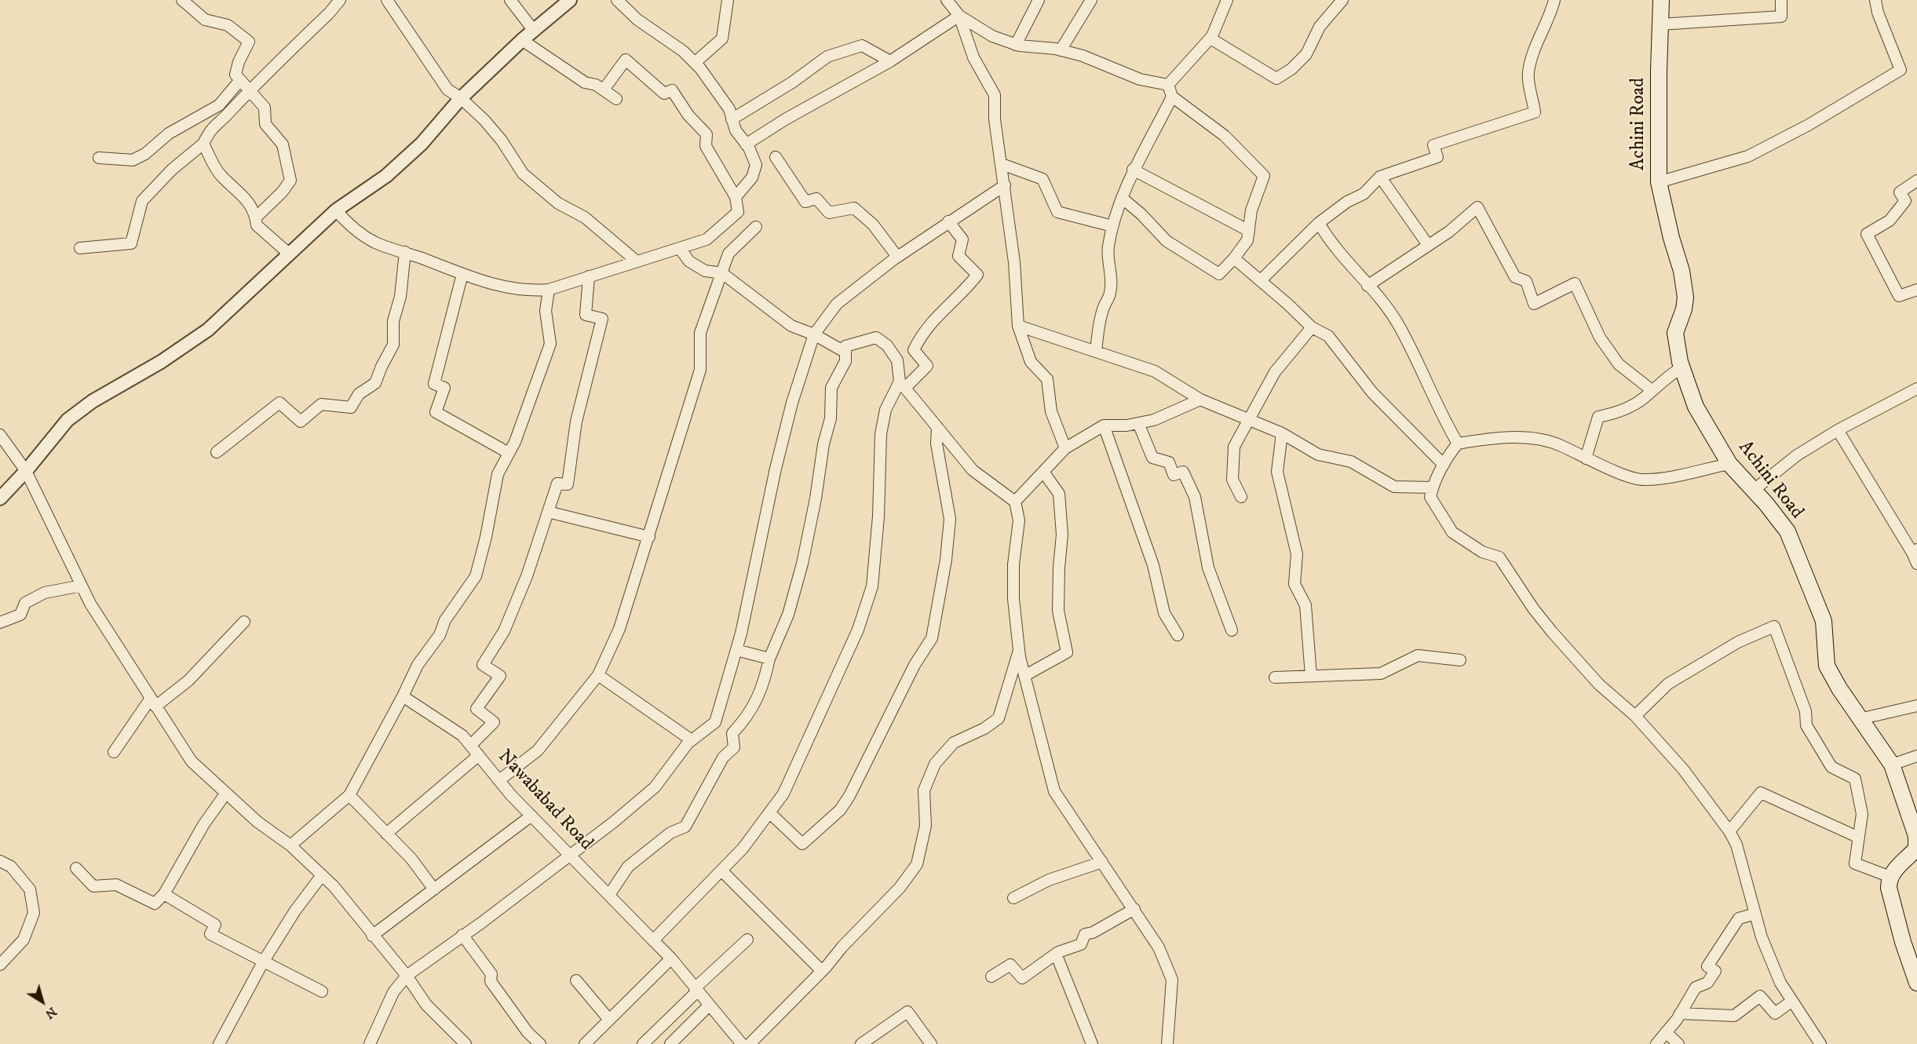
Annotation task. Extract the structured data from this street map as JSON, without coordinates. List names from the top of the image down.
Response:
{
  "streets": {
    "main road": ["Achini Road"],
    "street": ["Nawababad Road"]
  },
  "north": "bottom right"
}
